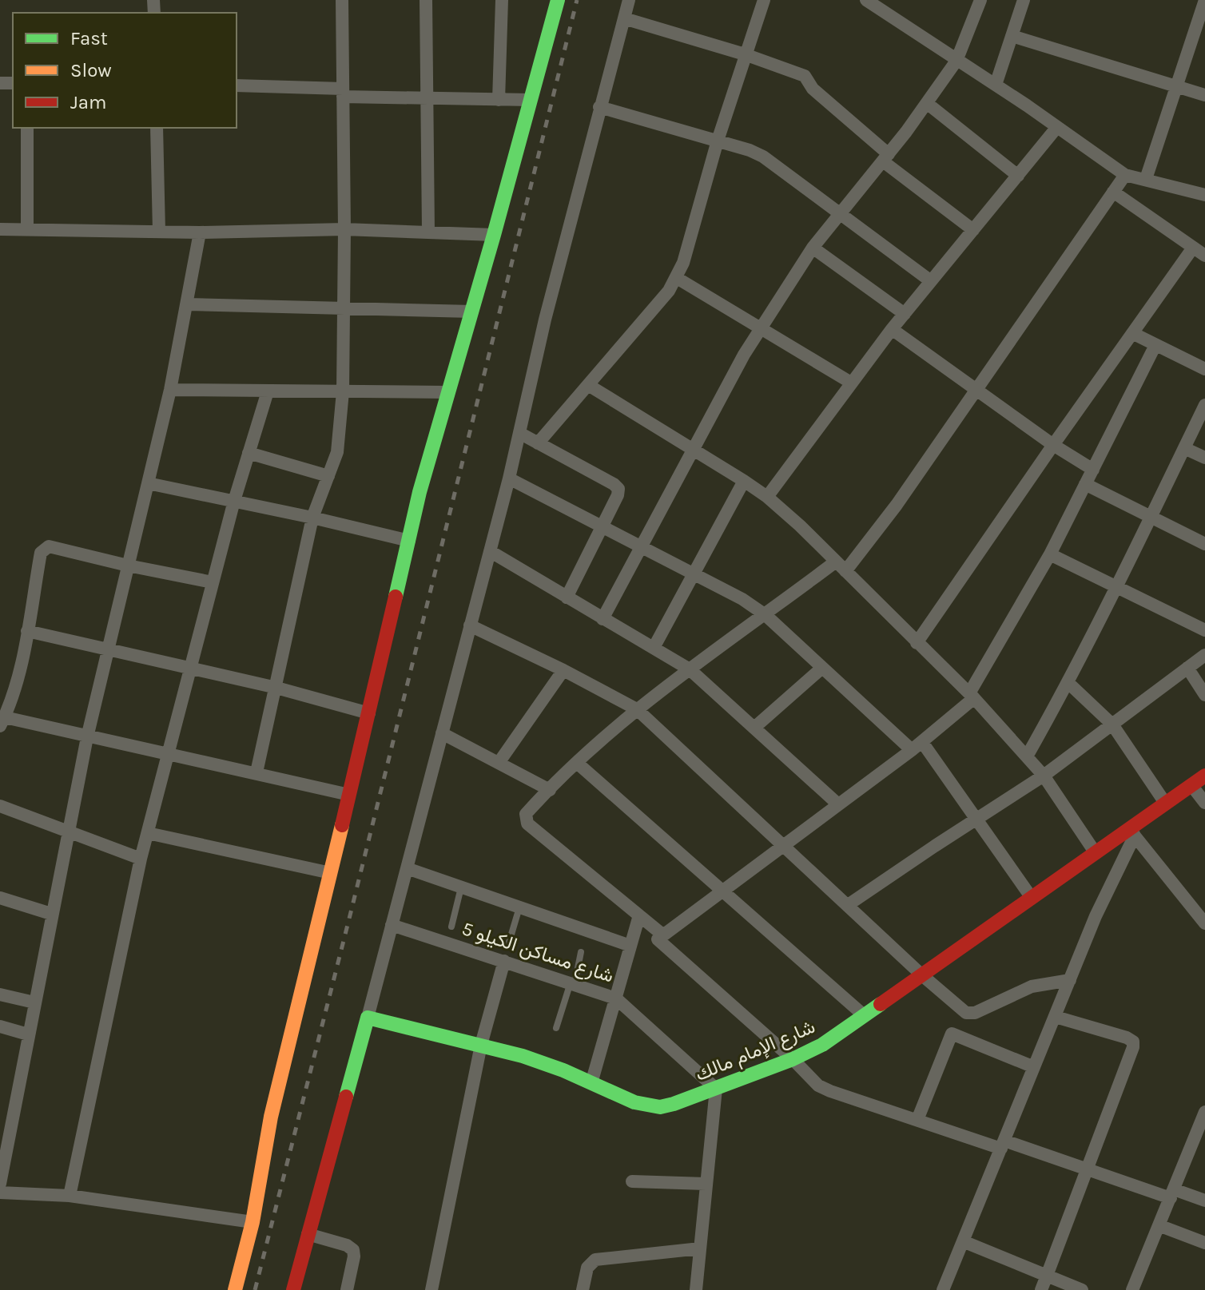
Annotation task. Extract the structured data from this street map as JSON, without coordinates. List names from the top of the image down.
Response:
{
  "streets": {
    "street": ["شارع مساكن الكيلو 5", "شارع الإمام مالك"]
  },
  "crossings": [
    ["شارع مساكن الكيلو 5", "شارع الإمام مالك"]
  ],
  "legend": ["Fast", "Slow", "Jam"]
}
